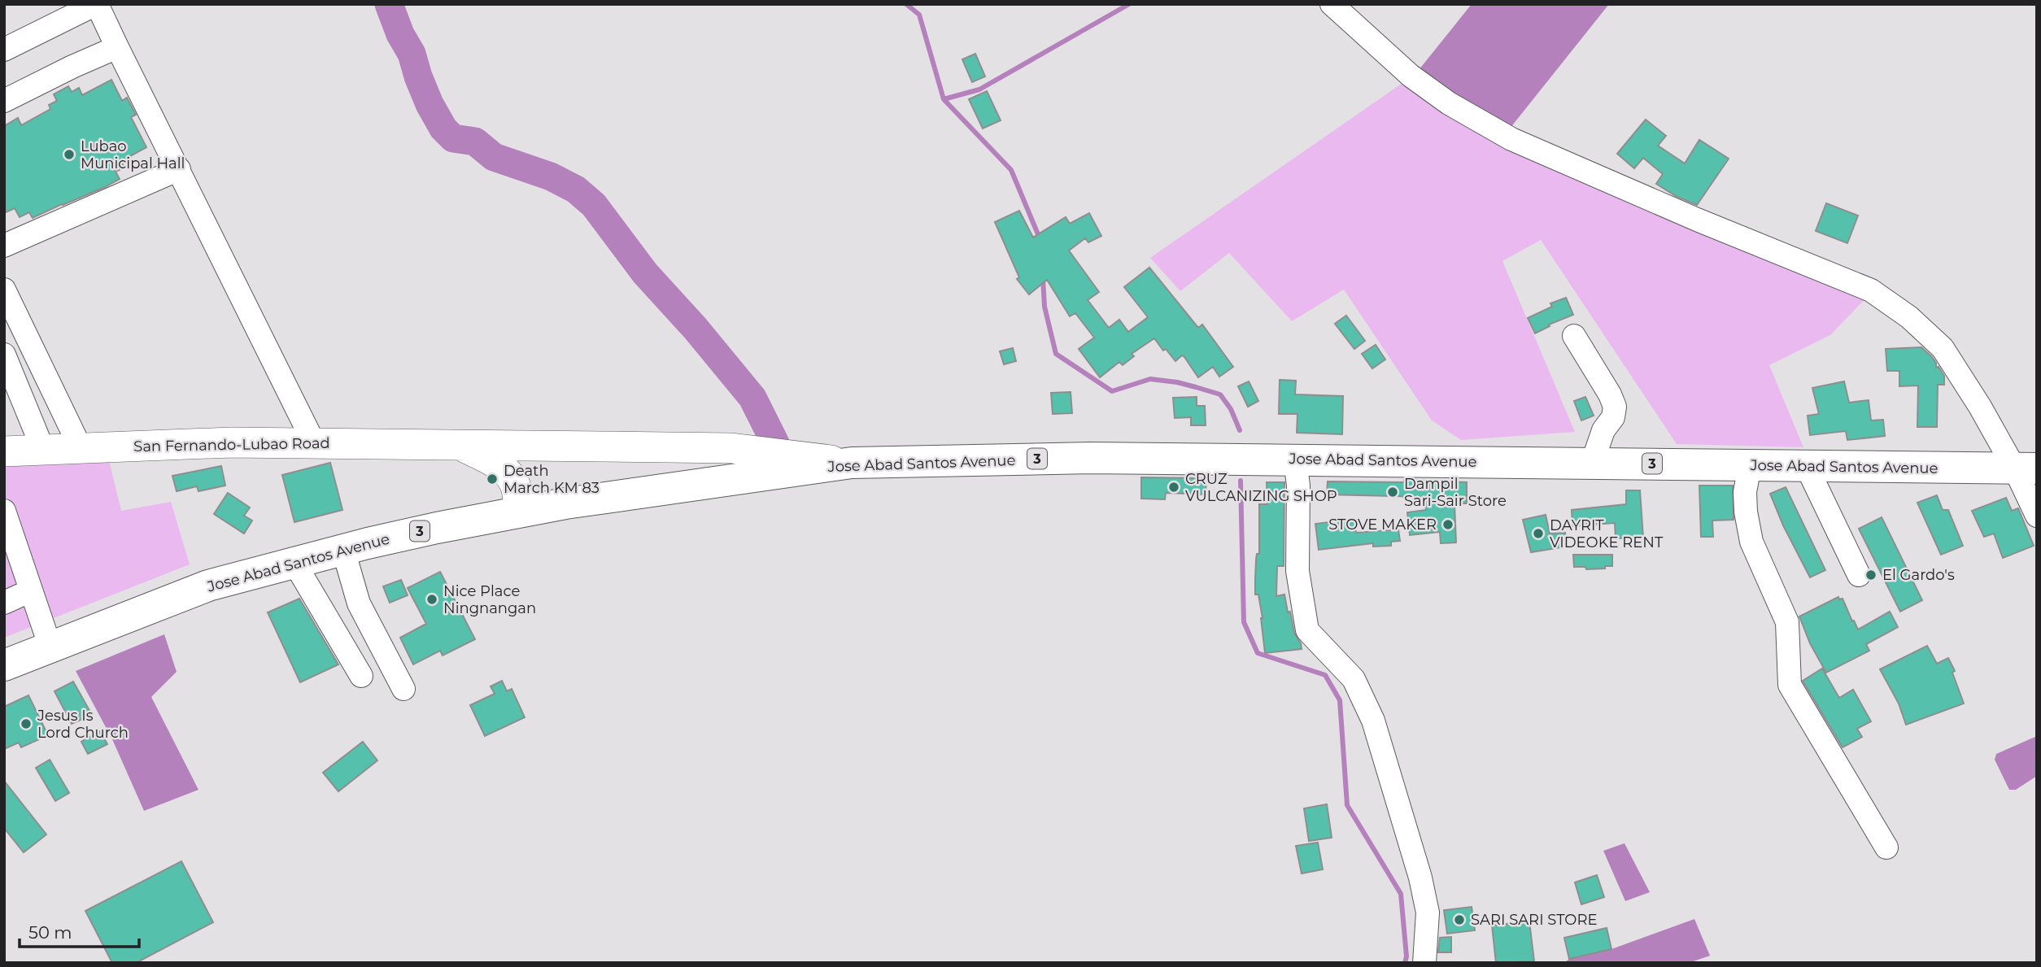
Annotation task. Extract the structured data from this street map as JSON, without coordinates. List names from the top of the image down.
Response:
{
  "streets": {
    "highway": ["3", "Jose Abad Santos Avenue"],
    "main road": ["San Fernando-Lubao Road"]
  },
  "crossings": [
    ["San Fernando-Lubao Road", "Jose Abad Santos Avenue"]
  ],
  "places": [
    "Lubao Municipal Hall",
    "Death March KM 83",
    "CRUZ VULCANIZING SHOP",
    "Dampil Sari-Sair Store",
    "STOVE MAKER",
    "DAYRIT VIDEOKE RENT",
    "El Gardo's",
    "Nice Place Ningnangan",
    "Jesus Is Lord Church",
    "SARI SARI STORE"
  ],
  "scale_bar": "50 m"
}
